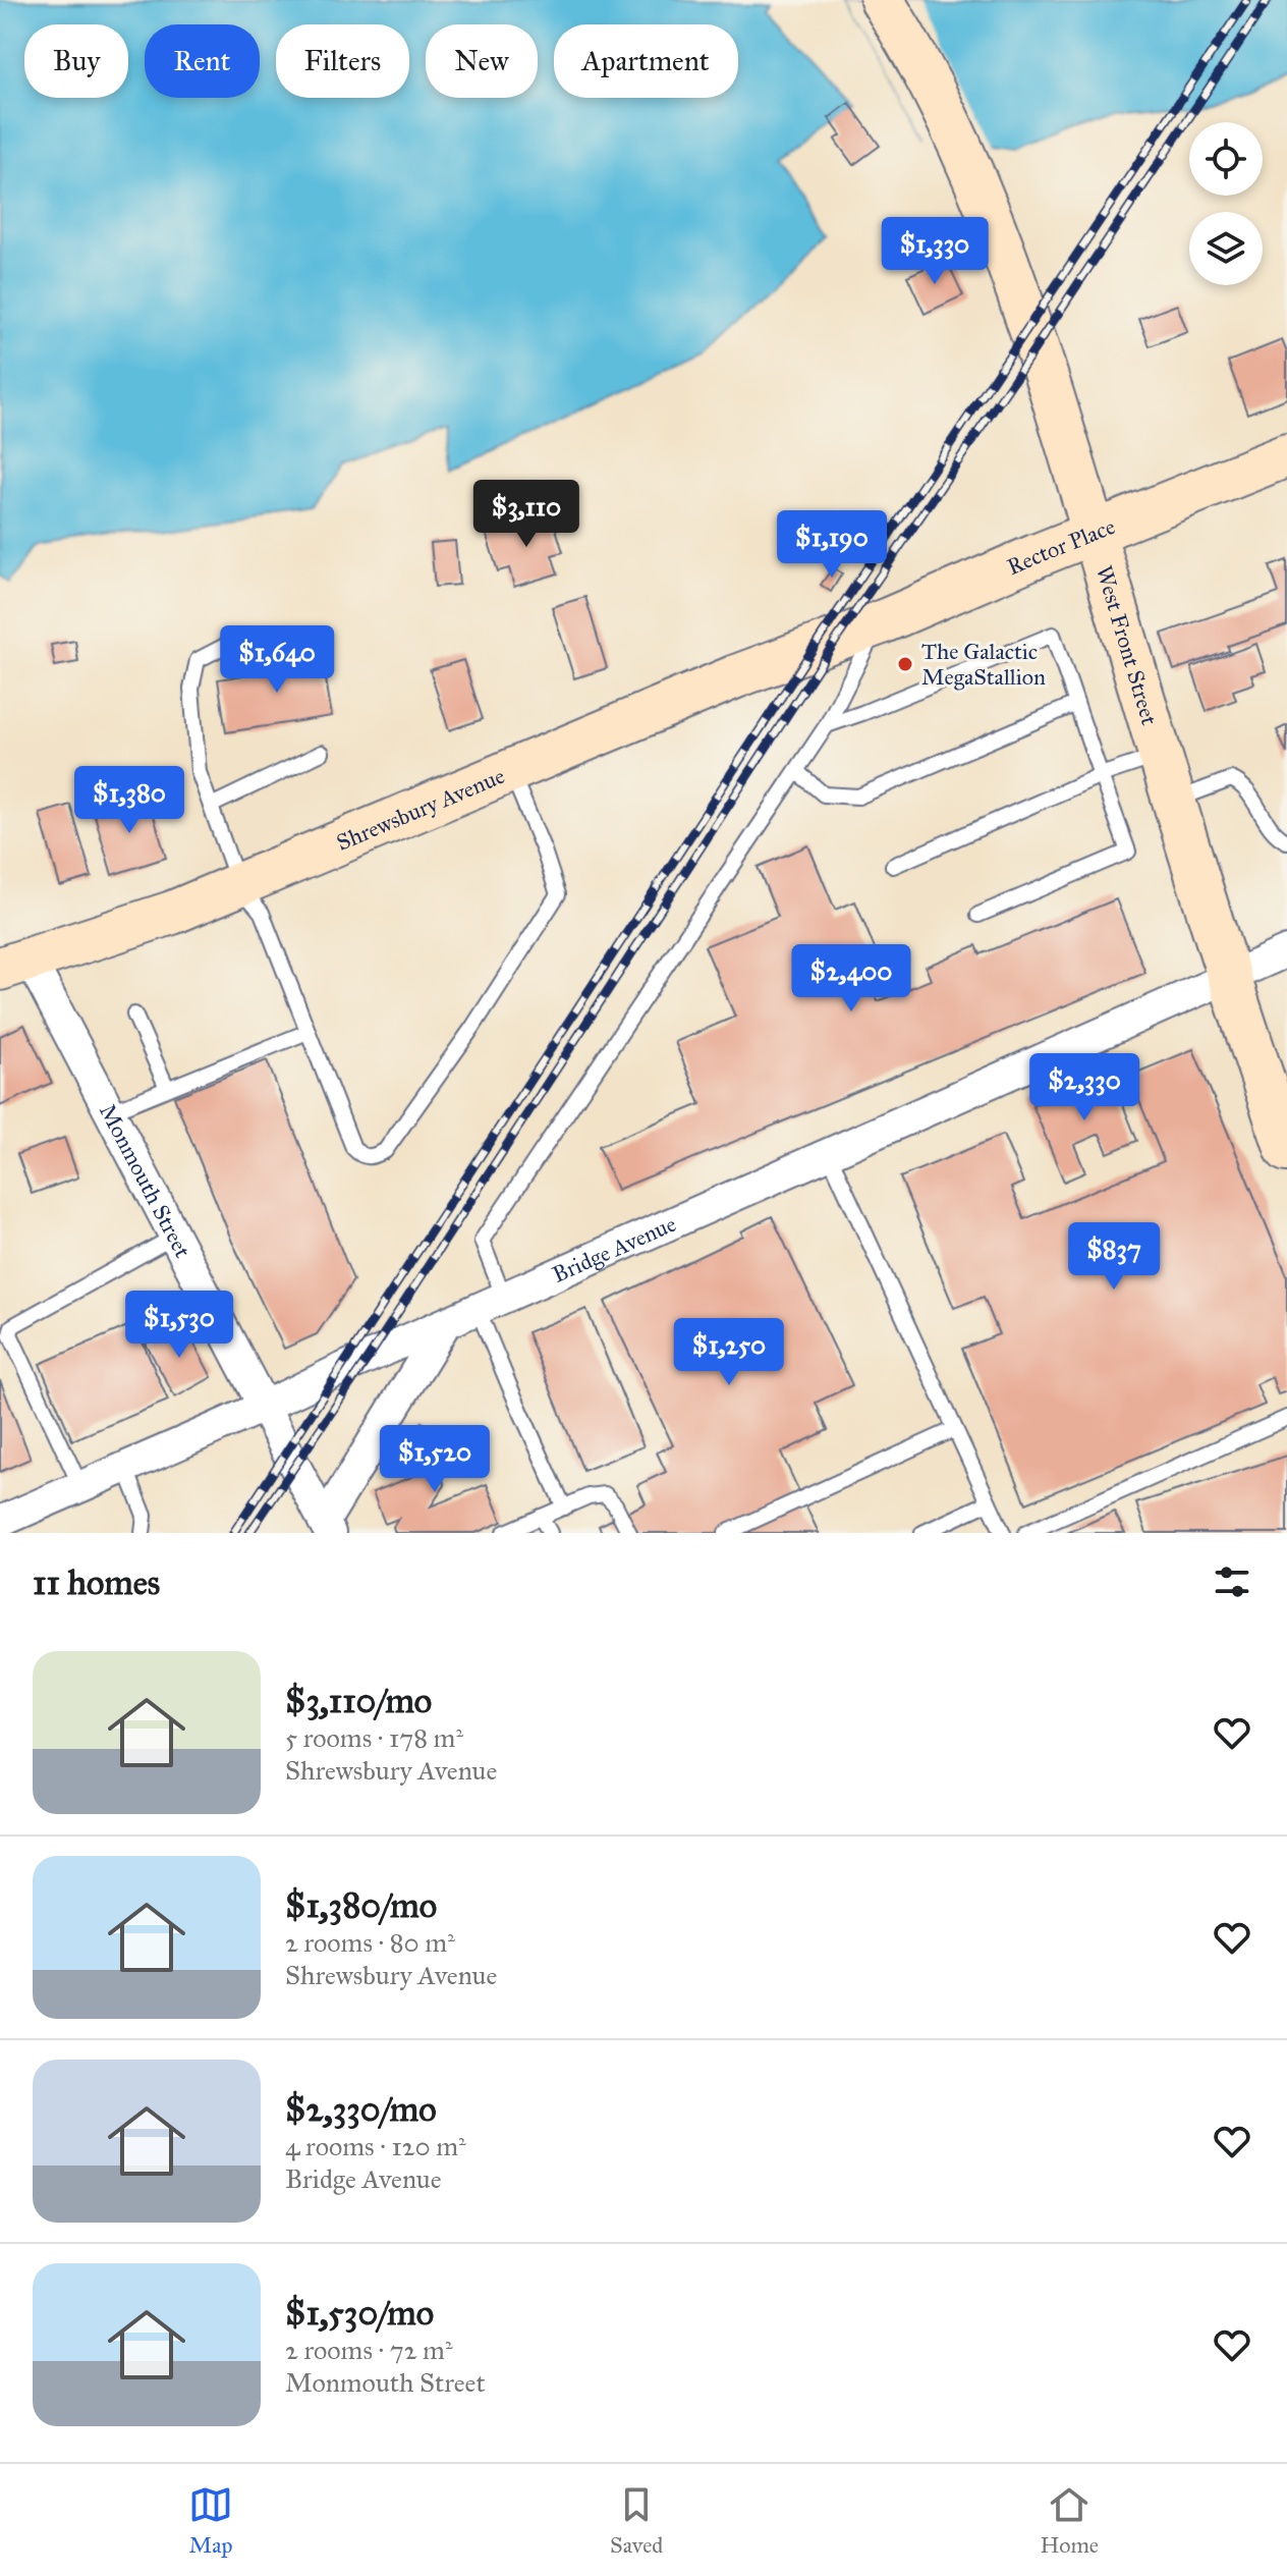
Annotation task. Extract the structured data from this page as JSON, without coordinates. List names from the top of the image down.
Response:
{
  "streets": {
    "main road": ["Rector Place", "West Front Street", "Shrewsbury Avenue"],
    "street": ["Monmouth Street", "Bridge Avenue"]
  },
  "crossings": [
    ["Rector Place", "West Front Street"],
    ["Rector Place", "Shrewsbury Avenue"],
    ["West Front Street", "Bridge Avenue"],
    ["Shrewsbury Avenue", "Monmouth Street"],
    ["Monmouth Street", "Bridge Avenue"]
  ],
  "places": ["The Galactic MegaStallion"],
  "page": {
    "chip": [
      "Buy",
      "Rent",
      "Filters",
      "New",
      "Apartment"
    ],
    "price": [
      "$1,330",
      "$3,110",
      "$1,190",
      "$1,640",
      "$1,380",
      "$2,400",
      "$2,330",
      "$837",
      "$1,530",
      "$1,250",
      "$1,520"
    ],
    "heading": "11 homes",
    "list": [
      {
        "name": "$3,110/mo",
        "note": "5 rooms · 178 m² · Shrewsbury Avenue"
      },
      {
        "name": "$1,380/mo",
        "note": "2 rooms · 80 m² · Shrewsbury Avenue"
      },
      {
        "name": "$2,330/mo",
        "note": "4 rooms · 120 m² · Bridge Avenue"
      },
      {
        "name": "$1,530/mo",
        "note": "2 rooms · 72 m² · Monmouth Street"
      }
    ],
    "tabs": ["Map", "Saved", "Home"]
  }
}
